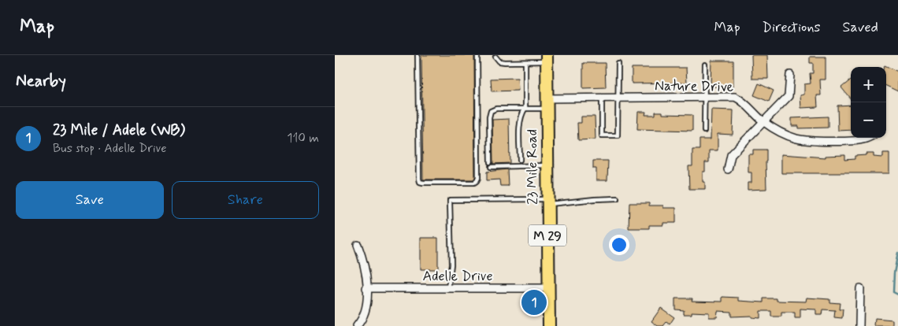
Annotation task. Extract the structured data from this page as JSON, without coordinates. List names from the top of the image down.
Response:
{
  "streets": {
    "main road": ["23 Mile Road", "M 29"],
    "street": ["Nature Drive", "Adelle Drive"]
  },
  "crossings": [
    ["Nature Drive", "23 Mile Road"],
    ["23 Mile Road", "Adelle Drive"]
  ],
  "page": {
    "header": "Map",
    "nav": ["Map", "Directions", "Saved"],
    "heading": "Nearby",
    "map_buttons": ["+", "−"],
    "list": [
      {
        "mark": "1",
        "name": "23 Mile / Adele (WB)",
        "note": "Bus stop · Adelle Drive",
        "value": "110 m"
      }
    ],
    "buttons": ["Save", "Share"],
    "pins": "1"
  }
}
